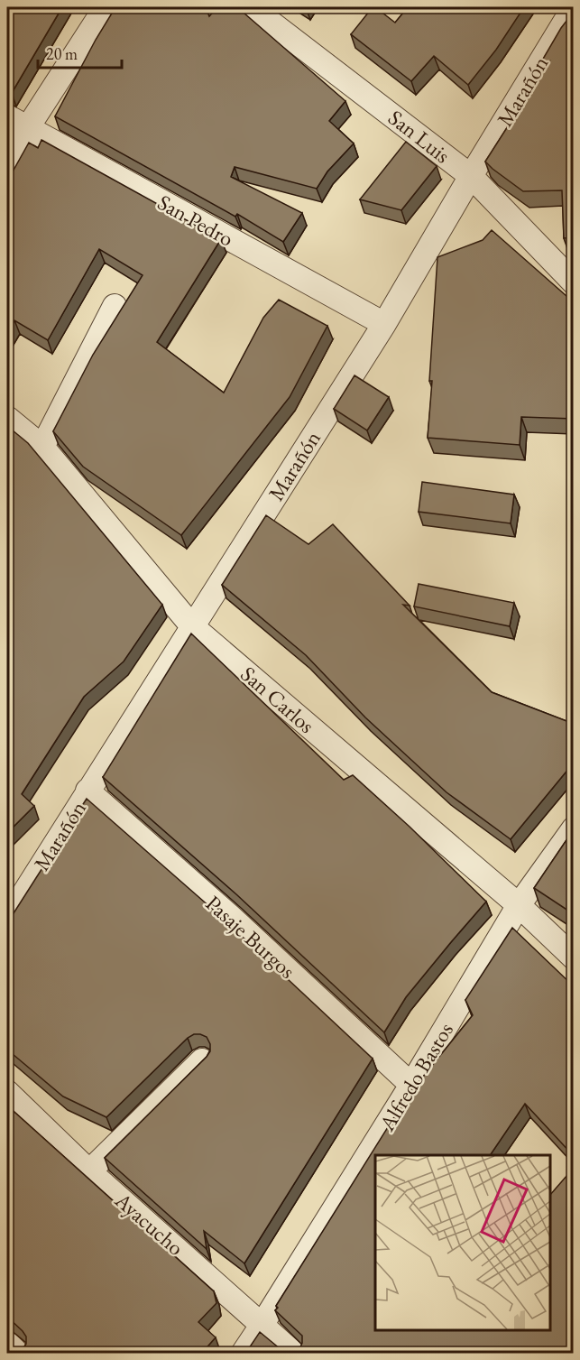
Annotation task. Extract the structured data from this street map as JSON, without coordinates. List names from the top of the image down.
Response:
{
  "streets": {
    "street": [
      "Marañón",
      "San Luis",
      "San Pedro",
      "San Carlos",
      "Pasaje Burgos",
      "Alfredo Bastos",
      "Ayacucho"
    ]
  },
  "crossings": [
    ["Marañón", "San Luis"],
    ["Marañón", "San Pedro"],
    ["Marañón", "San Carlos"],
    ["Marañón", "Pasaje Burgos"],
    ["San Carlos", "Alfredo Bastos"],
    ["Pasaje Burgos", "Alfredo Bastos"],
    ["Alfredo Bastos", "Ayacucho"]
  ],
  "scale_bar": "20 m"
}
